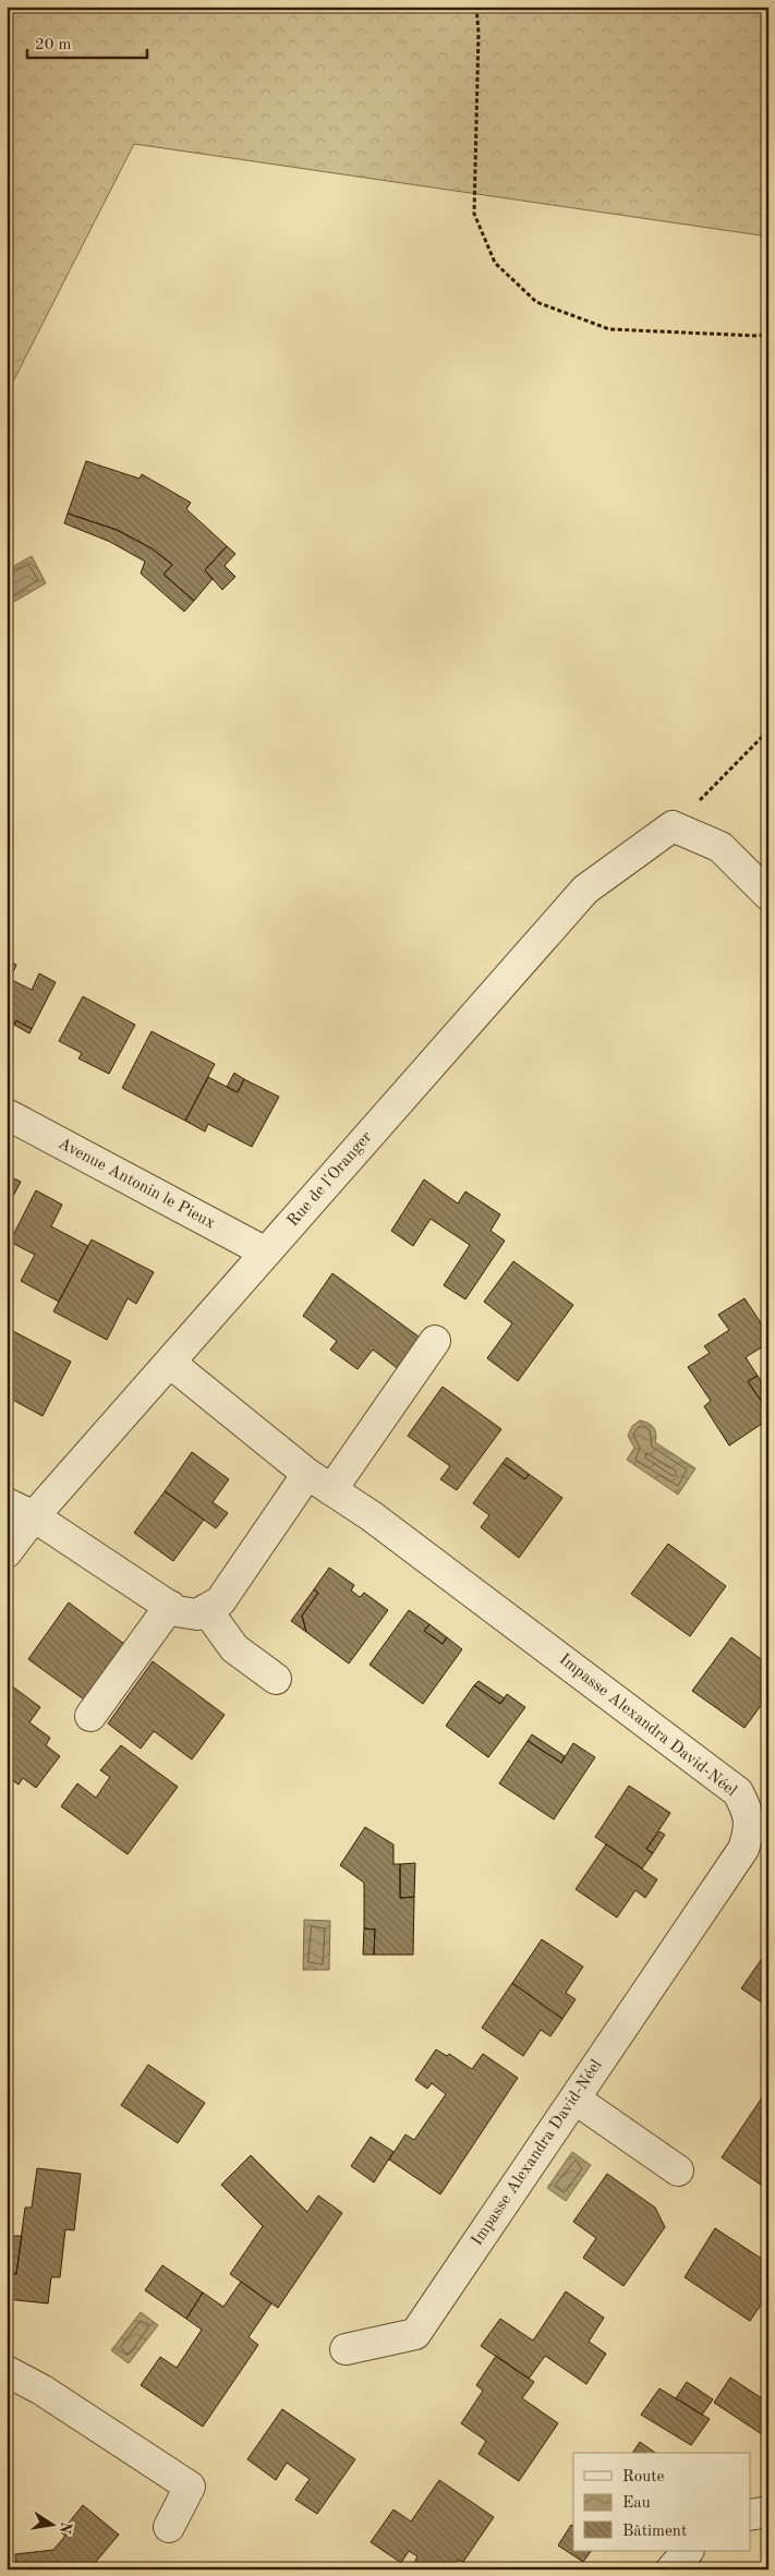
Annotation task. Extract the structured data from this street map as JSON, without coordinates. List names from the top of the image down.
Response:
{
  "streets": {
    "street": ["Rue de l'Oranger", "Avenue Antonin le Pieux", "Impasse Alexandra David-Néel"]
  },
  "crossings": [
    ["Rue de l'Oranger", "Avenue Antonin le Pieux"],
    ["Rue de l'Oranger", "Impasse Alexandra David-Néel"]
  ],
  "legend": ["Route", "Eau", "Bâtiment"],
  "scale_bar": "20 m",
  "north": "right"
}
